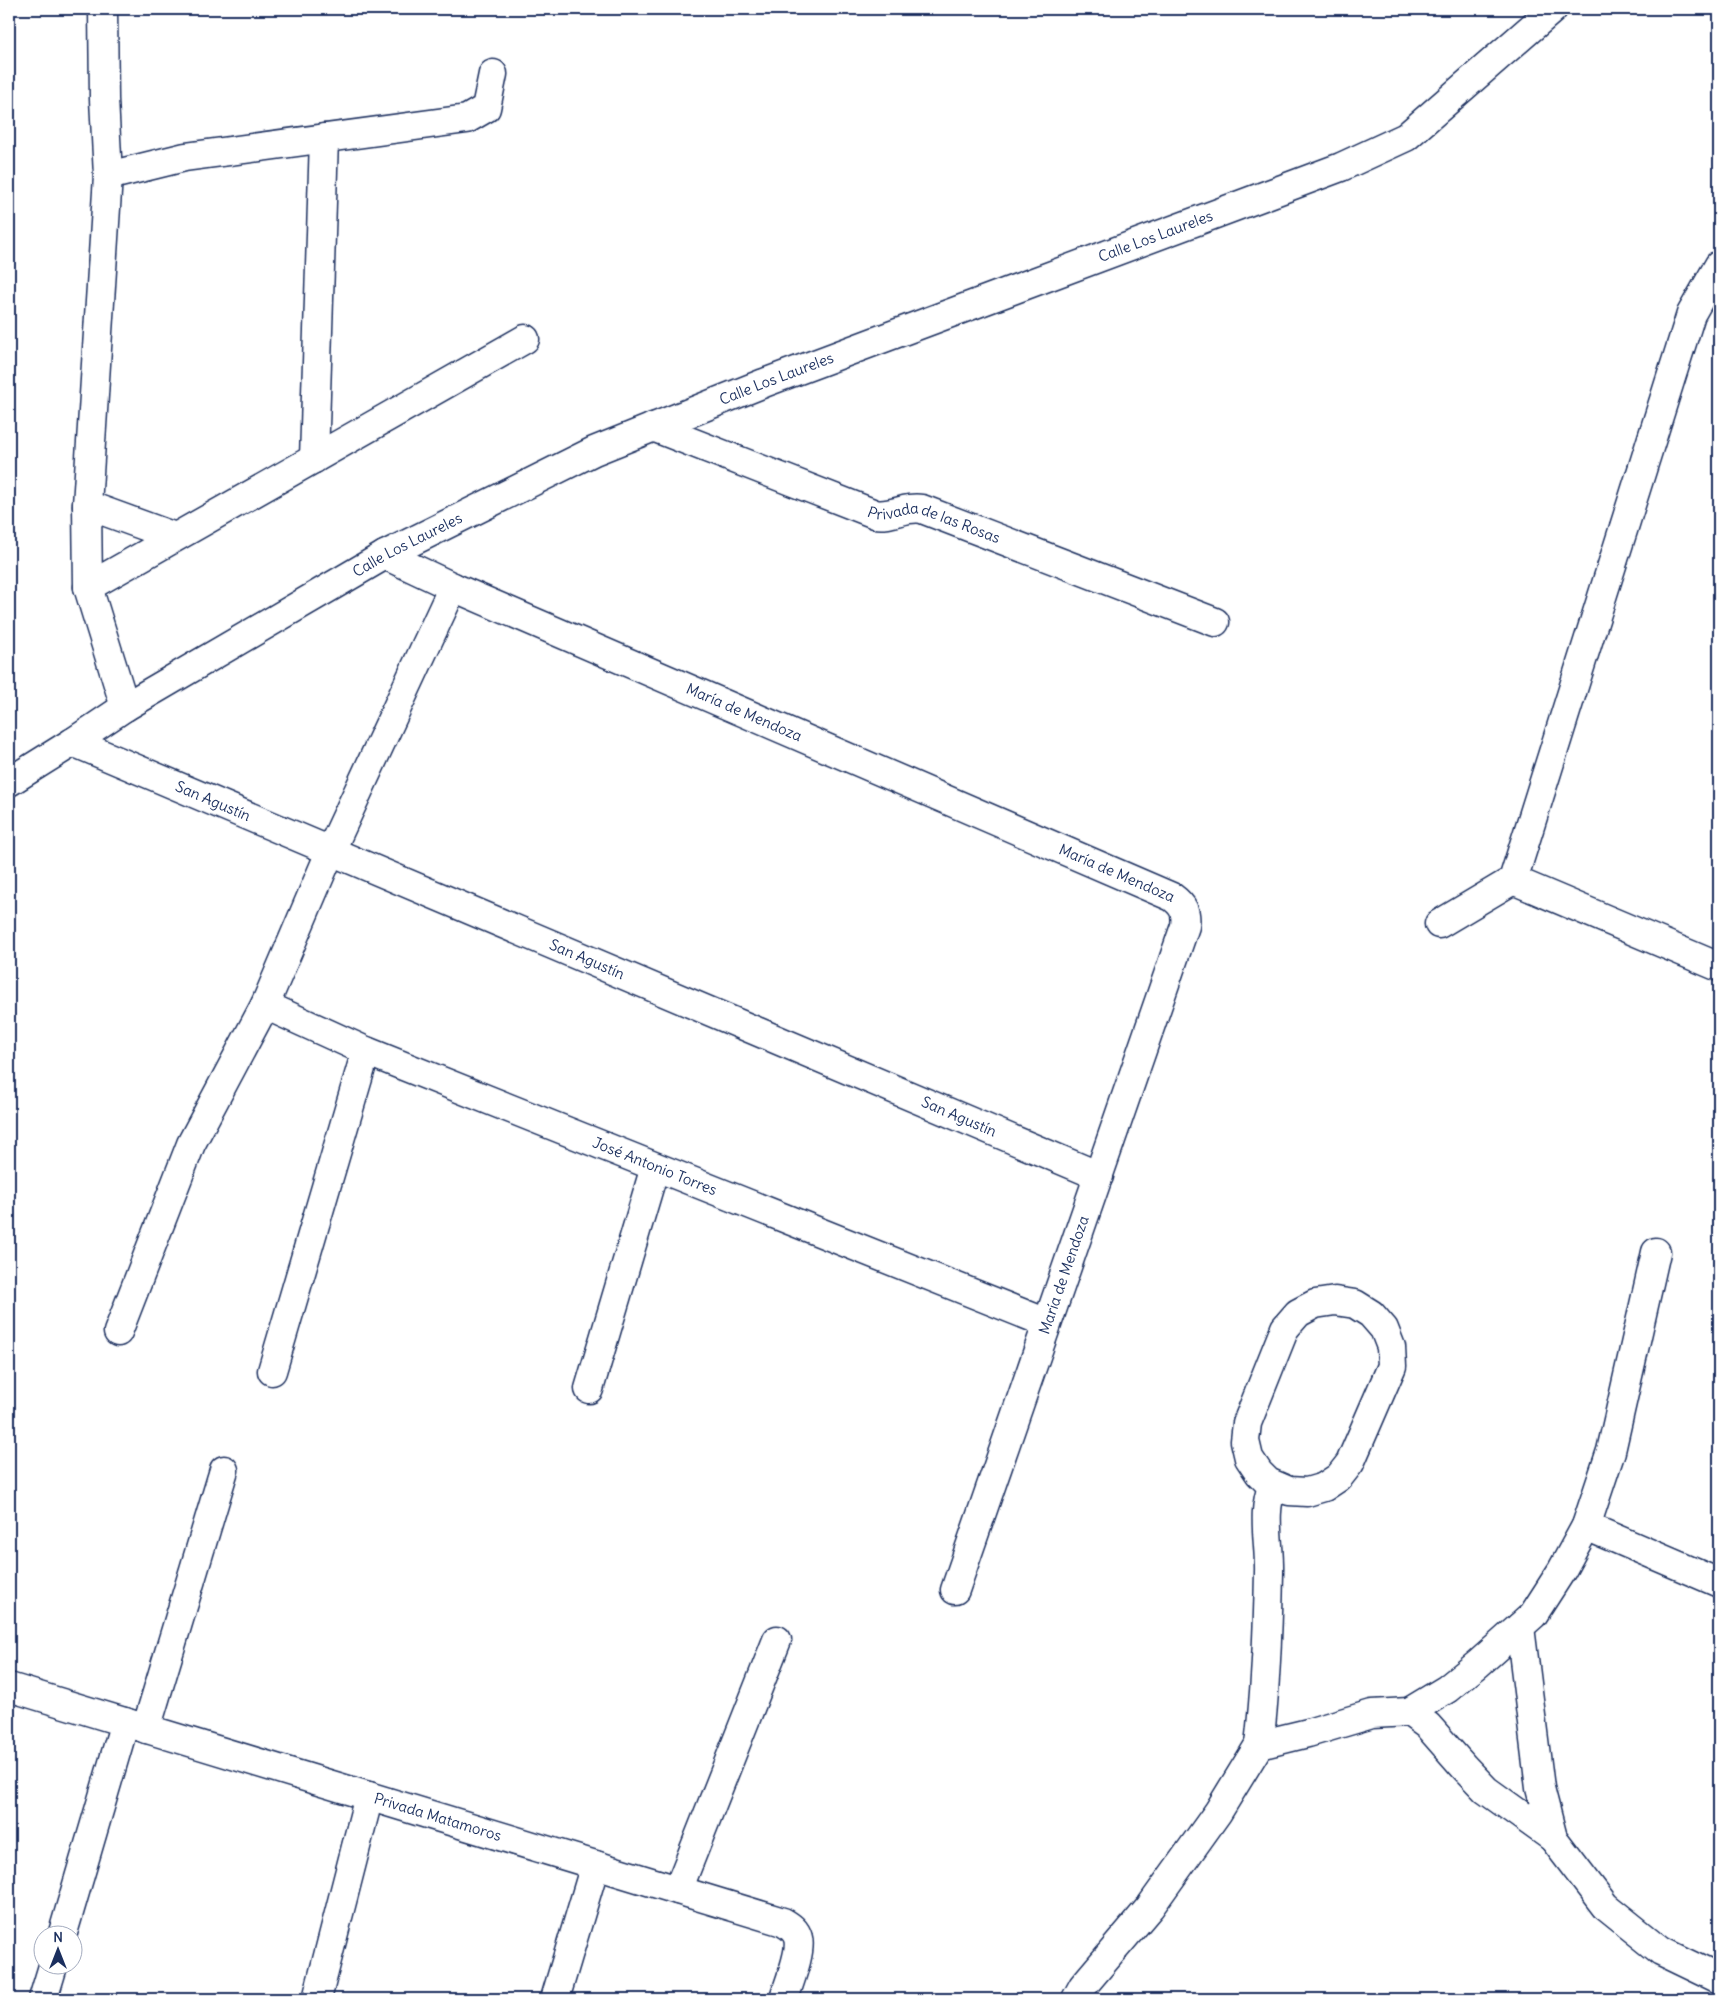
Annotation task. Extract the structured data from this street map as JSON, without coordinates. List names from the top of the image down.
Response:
{
  "streets": {
    "street": [
      "Calle Los Laureles",
      "Privada de las Rosas",
      "María de Mendoza",
      "San Agustín",
      "José Antonio Torres",
      "Privada Matamoros"
    ]
  },
  "crossings": [
    ["Calle Los Laureles", "Privada de las Rosas"],
    ["Calle Los Laureles", "María de Mendoza"],
    ["Calle Los Laureles", "San Agustín"],
    ["María de Mendoza", "San Agustín"],
    ["María de Mendoza", "José Antonio Torres"]
  ],
  "north": "top"
}
